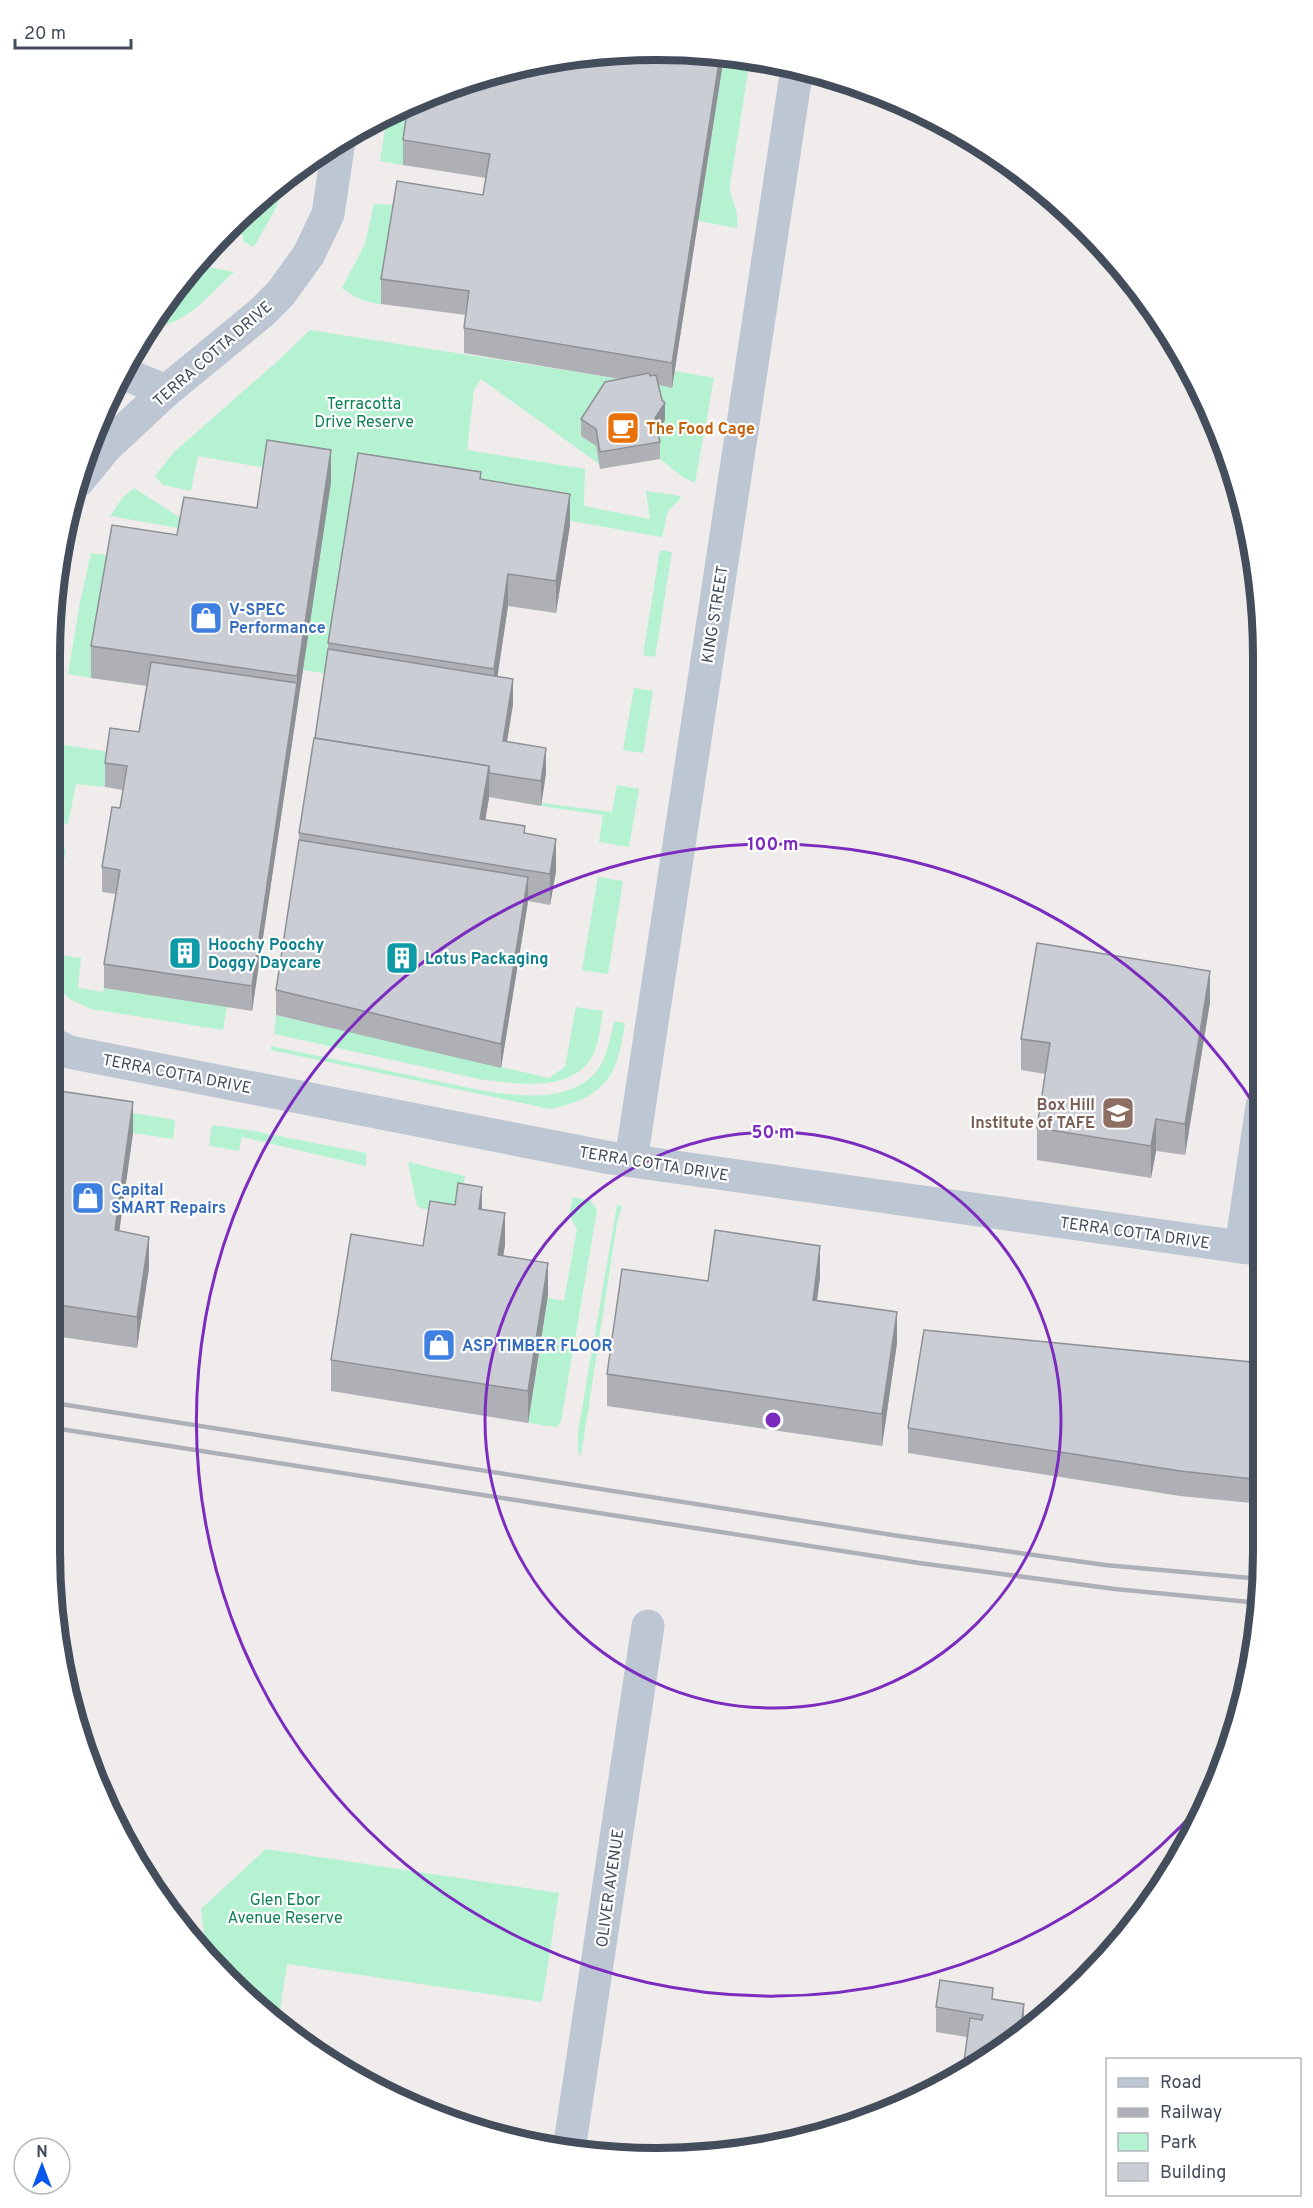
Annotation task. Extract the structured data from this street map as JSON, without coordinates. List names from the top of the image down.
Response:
{
  "streets": {
    "street": ["TERRA COTTA DRIVE", "KING STREET", "OLIVER AVENUE"]
  },
  "crossings": [
    ["TERRA COTTA DRIVE", "KING STREET"]
  ],
  "parks": ["Terracotta Drive Reserve", "Glen Ebor Avenue Reserve"],
  "places": {
    "cafe": ["The Food Cage"],
    "shop": ["V-SPEC Performance", "Capital SMART Repairs", "ASP TIMBER FLOOR"],
    "building": ["Hoochy Poochy Doggy Daycare", "Lotus Packaging"],
    "school or university": ["Box Hill Institute of TAFE"]
  },
  "legend": [
    "Road",
    "Railway",
    "Park",
    "Building"
  ],
  "scale_bar": "20 m",
  "north": "top",
  "rings": ["100 m", "50 m"]
}
